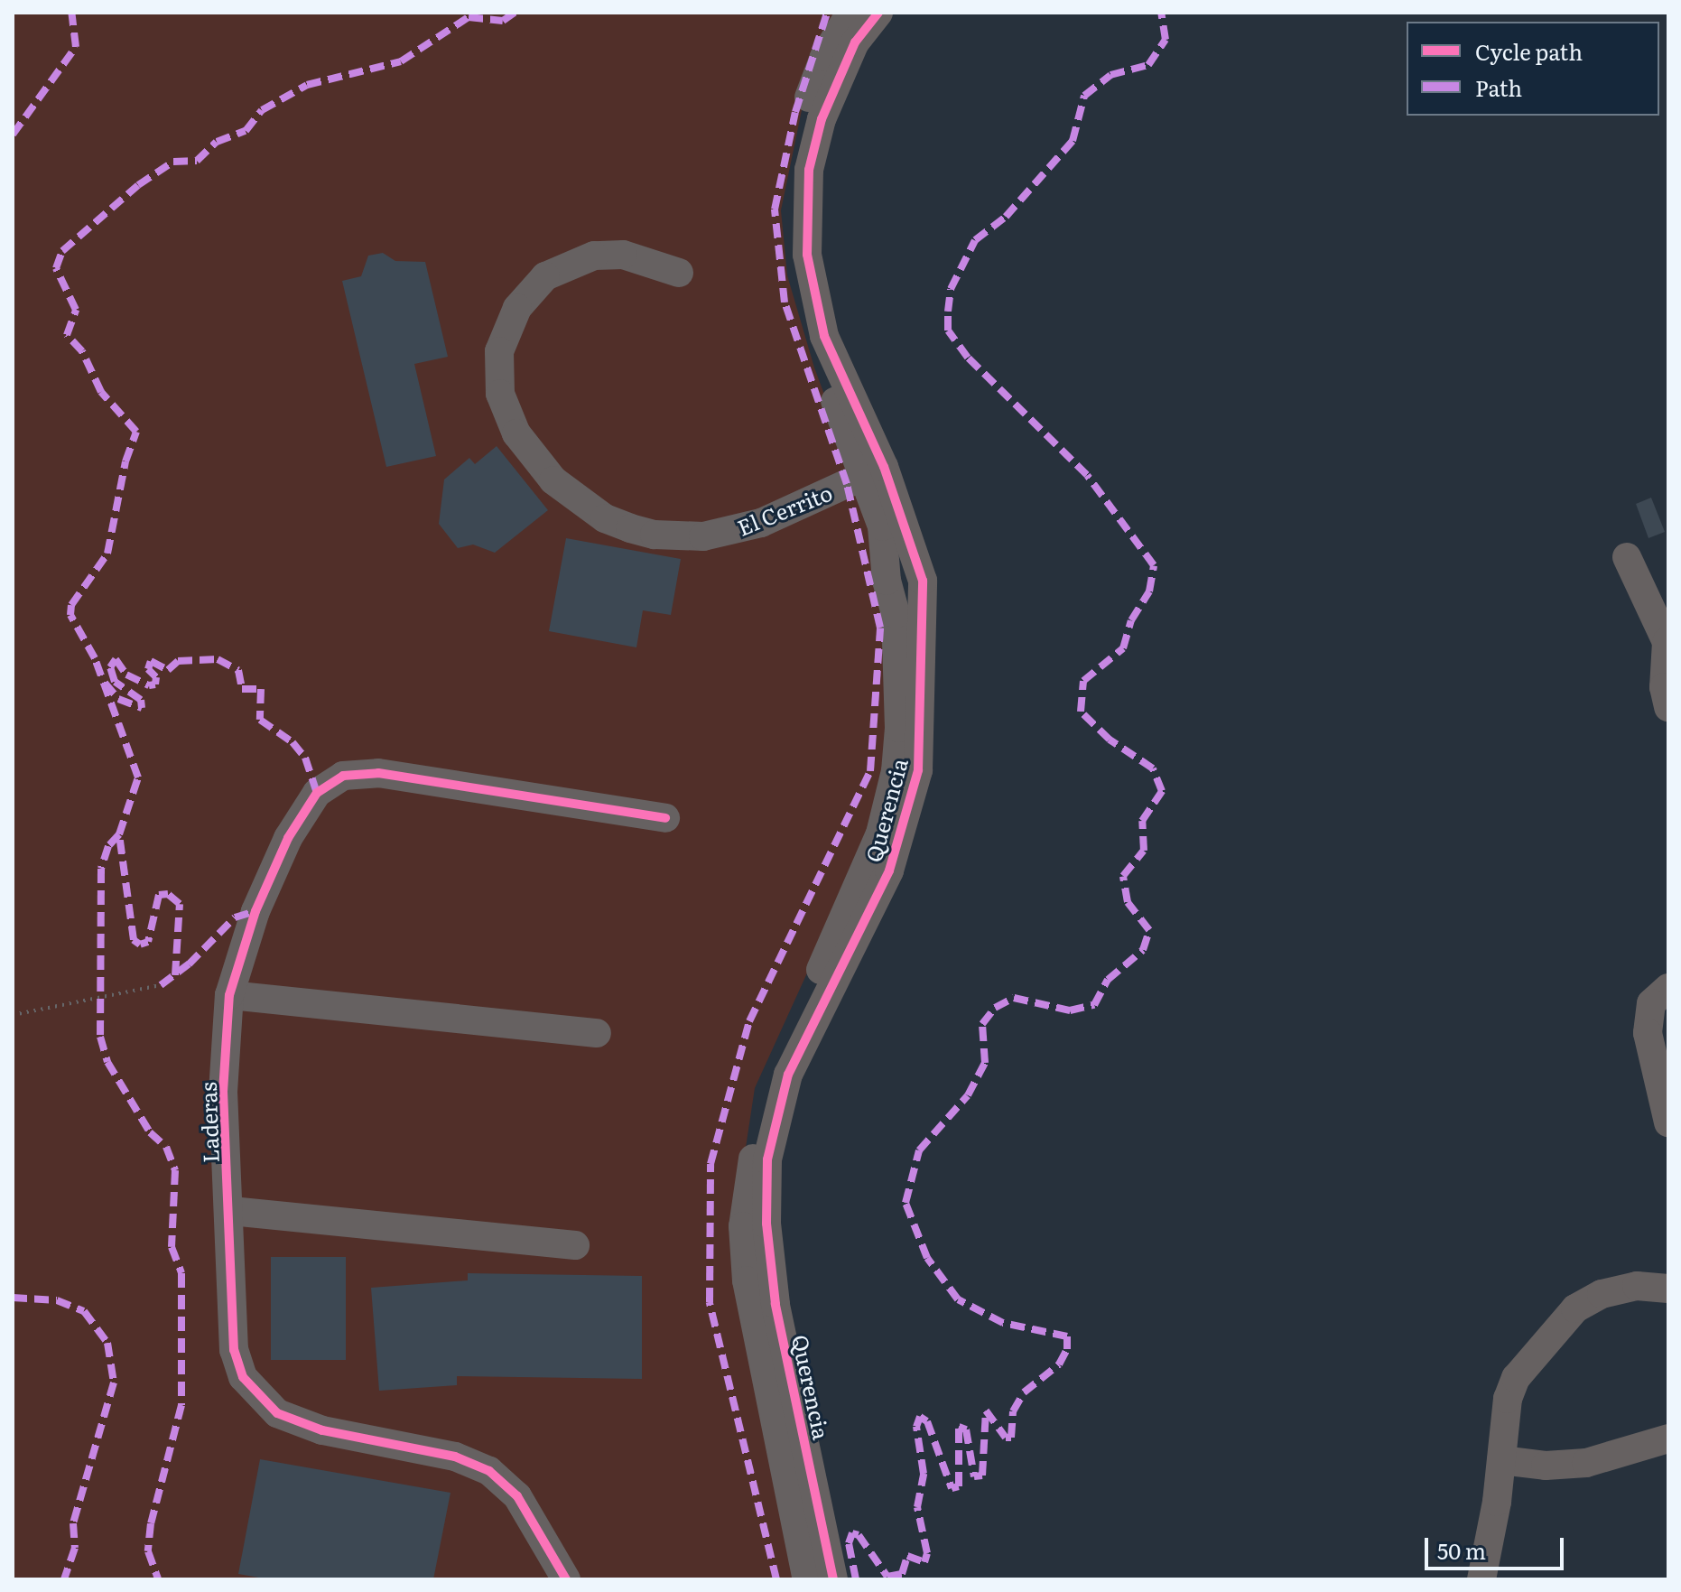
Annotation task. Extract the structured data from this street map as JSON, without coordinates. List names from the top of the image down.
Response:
{
  "streets": {
    "street": ["El Cerrito", "Querencia", "Laderas"]
  },
  "crossings": [
    ["El Cerrito", "Querencia"]
  ],
  "legend": ["Cycle path", "Path"],
  "scale_bar": "50 m"
}
